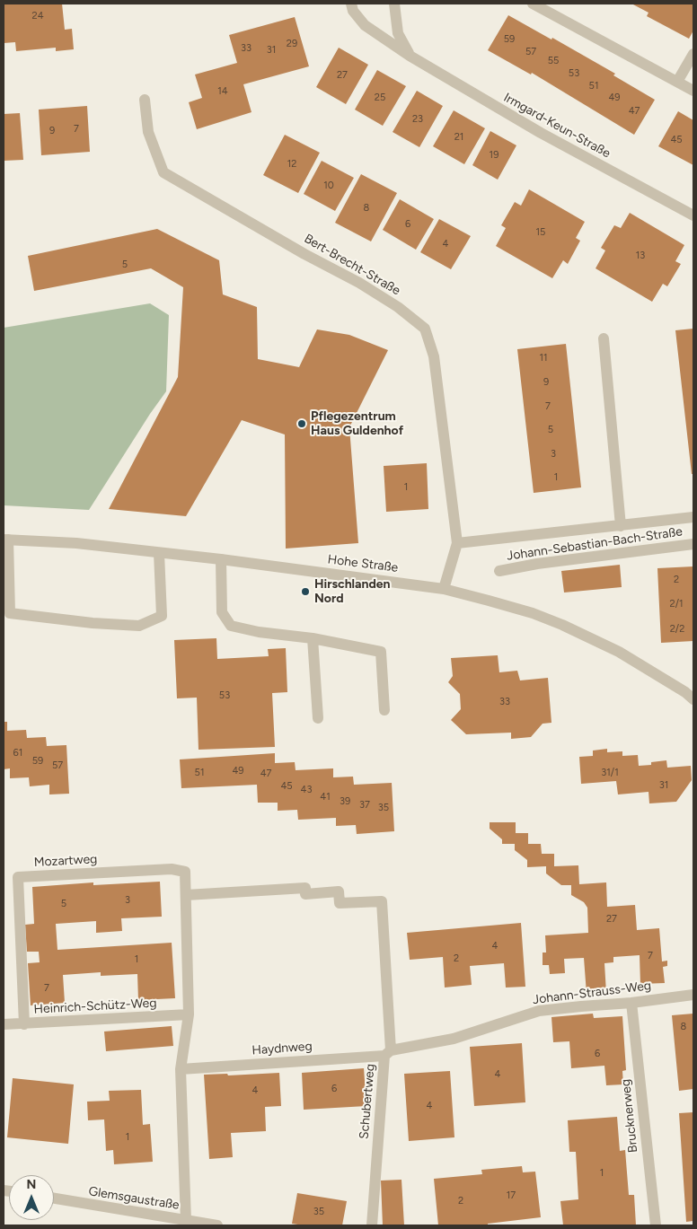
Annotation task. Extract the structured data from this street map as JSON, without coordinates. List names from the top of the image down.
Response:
{
  "streets": {
    "street": [
      "Irmgard-Keun-Straße",
      "Bert-Brecht-Straße",
      "Johann-Sebastian-Bach-Straße",
      "Hohe Straße",
      "Mozartweg",
      "Johann-Strauss-Weg",
      "Heinrich-Schütz-Weg",
      "Haydnweg",
      "Schubertweg",
      "Brucknerweg",
      "Glemsgaustraße"
    ]
  },
  "crossings": [
    ["Bert-Brecht-Straße", "Johann-Sebastian-Bach-Straße"],
    ["Mozartweg", "Heinrich-Schütz-Weg"],
    ["Mozartweg", "Haydnweg"],
    ["Mozartweg", "Schubertweg"],
    ["Mozartweg", "Glemsgaustraße"],
    ["Johann-Strauss-Weg", "Haydnweg"],
    ["Johann-Strauss-Weg", "Schubertweg"],
    ["Johann-Strauss-Weg", "Brucknerweg"],
    ["Haydnweg", "Schubertweg"]
  ],
  "places": ["Pflegezentrum Haus Guldenhof", "Hirschlanden Nord"],
  "house_numbers": [
    "24",
    "59",
    "29",
    "33",
    "31",
    "57",
    "55",
    "53",
    "27",
    "51",
    "14",
    "25",
    "49",
    "47",
    "23",
    "7",
    "9",
    "21",
    "45",
    "19",
    "12",
    "10",
    "8",
    "6",
    "15",
    "4",
    "13",
    "5",
    "11",
    "9",
    "7",
    "5",
    "3",
    "1",
    "1",
    "2",
    "2/1",
    "2/2",
    "53",
    "33",
    "61",
    "59",
    "57",
    "49",
    "51",
    "31/1",
    "47",
    "31",
    "45",
    "43",
    "41",
    "39",
    "37",
    "35",
    "3",
    "5",
    "27",
    "4",
    "7",
    "2",
    "1",
    "7",
    "8",
    "6",
    "4",
    "6",
    "4",
    "4",
    "1",
    "1",
    "17",
    "2",
    "35"
  ],
  "north": "top"
}
